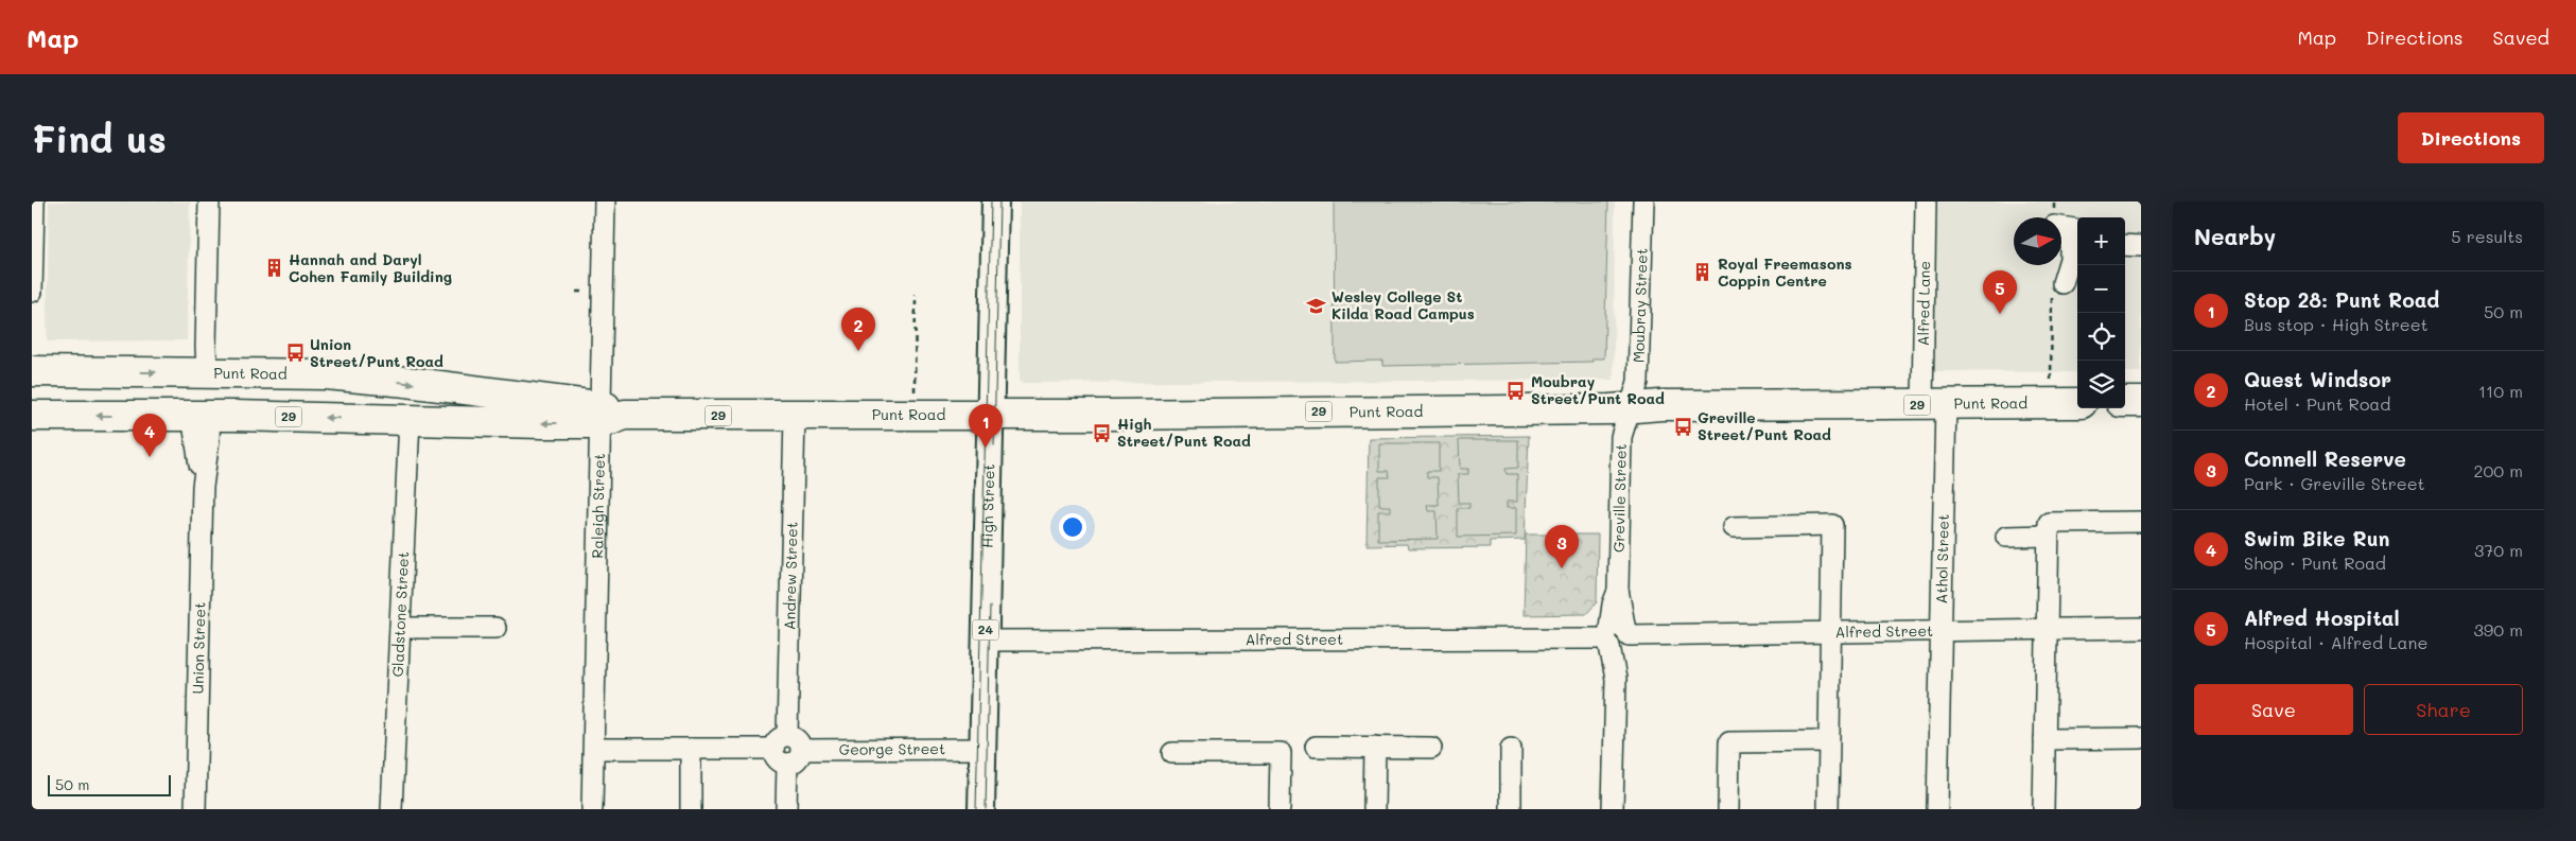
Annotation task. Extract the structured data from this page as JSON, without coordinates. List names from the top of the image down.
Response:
{
  "streets": {
    "highway": ["Punt Road", "29", "Union Street"],
    "main road": ["High Street", "24"],
    "street": [
      "Alfred Lane",
      "Moubray Street",
      "Greville Street",
      "Raleigh Street",
      "Athol Street",
      "Andrew Street",
      "Gladstone Street",
      "Alfred Street",
      "George Street"
    ]
  },
  "crossings": [
    ["Alfred Lane", "Punt Road"],
    ["Alfred Lane", "Athol Street"],
    ["Moubray Street", "Punt Road"],
    ["Moubray Street", "Greville Street"],
    ["Punt Road", "Greville Street"],
    ["Punt Road", "Raleigh Street"],
    ["Punt Road", "High Street"],
    ["Punt Road", "Athol Street"],
    ["Punt Road", "Andrew Street"],
    ["Punt Road", "Gladstone Street"],
    ["Punt Road", "Union Street"],
    ["Greville Street", "Alfred Street"],
    ["High Street", "Alfred Street"],
    ["High Street", "George Street"],
    ["Athol Street", "Alfred Street"],
    ["Andrew Street", "George Street"]
  ],
  "places": {
    "building": ["Hannah and Daryl Cohen Family Building", "Royal Freemasons Coppin Centre"],
    "school or university": ["Wesley College St Kilda Road Campus"],
    "bus stop": [
      "Union Street/Punt Road",
      "Moubray Street/Punt Road",
      "Greville Street/Punt Road",
      "High Street/Punt Road"
    ]
  },
  "scale_bar": "50 m",
  "north": "right",
  "page": {
    "header": "Map",
    "nav": ["Map", "Directions", "Saved"],
    "buttons": [
      "Directions",
      ["Save", "Share"]
    ],
    "title": "Find us",
    "heading": ["Nearby", "5 results"],
    "map_buttons": ["+", "−"],
    "pins": [
      "5",
      "2",
      "1",
      "4",
      "3"
    ],
    "list": [
      {
        "mark": "1",
        "name": "Stop 28: Punt Road",
        "note": "Bus stop · High Street",
        "value": "50 m"
      },
      {
        "mark": "2",
        "name": "Quest Windsor",
        "note": "Hotel · Punt Road",
        "value": "110 m"
      },
      {
        "mark": "3",
        "name": "Connell Reserve",
        "note": "Park · Greville Street",
        "value": "200 m"
      },
      {
        "mark": "4",
        "name": "Swim Bike Run",
        "note": "Shop · Punt Road",
        "value": "370 m"
      },
      {
        "mark": "5",
        "name": "Alfred Hospital",
        "note": "Hospital · Alfred Lane",
        "value": "390 m"
      }
    ],
    "scale": "50 m"
  }
}
